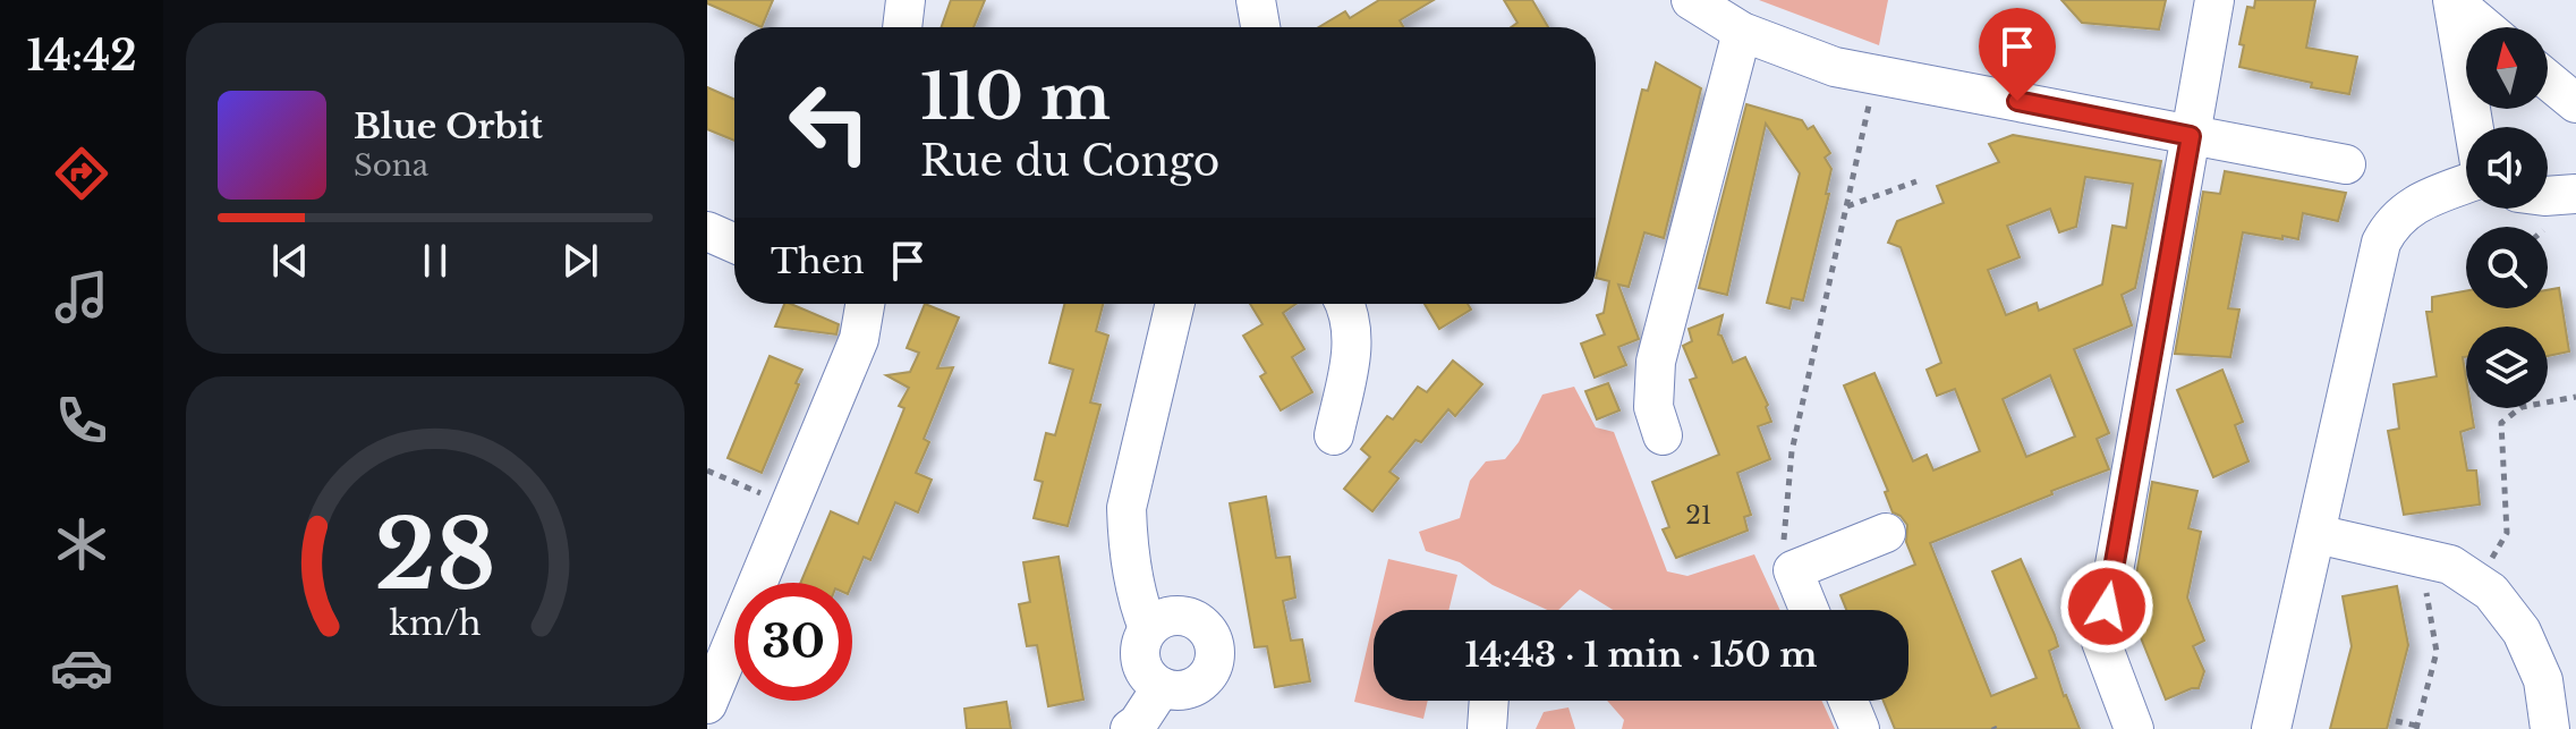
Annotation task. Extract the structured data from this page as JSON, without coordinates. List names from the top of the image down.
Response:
{
  "house_numbers": ["21"],
  "north": "top",
  "page": {
    "tabs": "14:42",
    "turn": ["110 m", "Rue du Congo"],
    "song": ["Blue Orbit", "Sona"],
    "then": "Then",
    "limit": "30",
    "trip": "14:43 · 1 min · 150 m",
    "gauge": ["28", "km/h"]
  }
}
